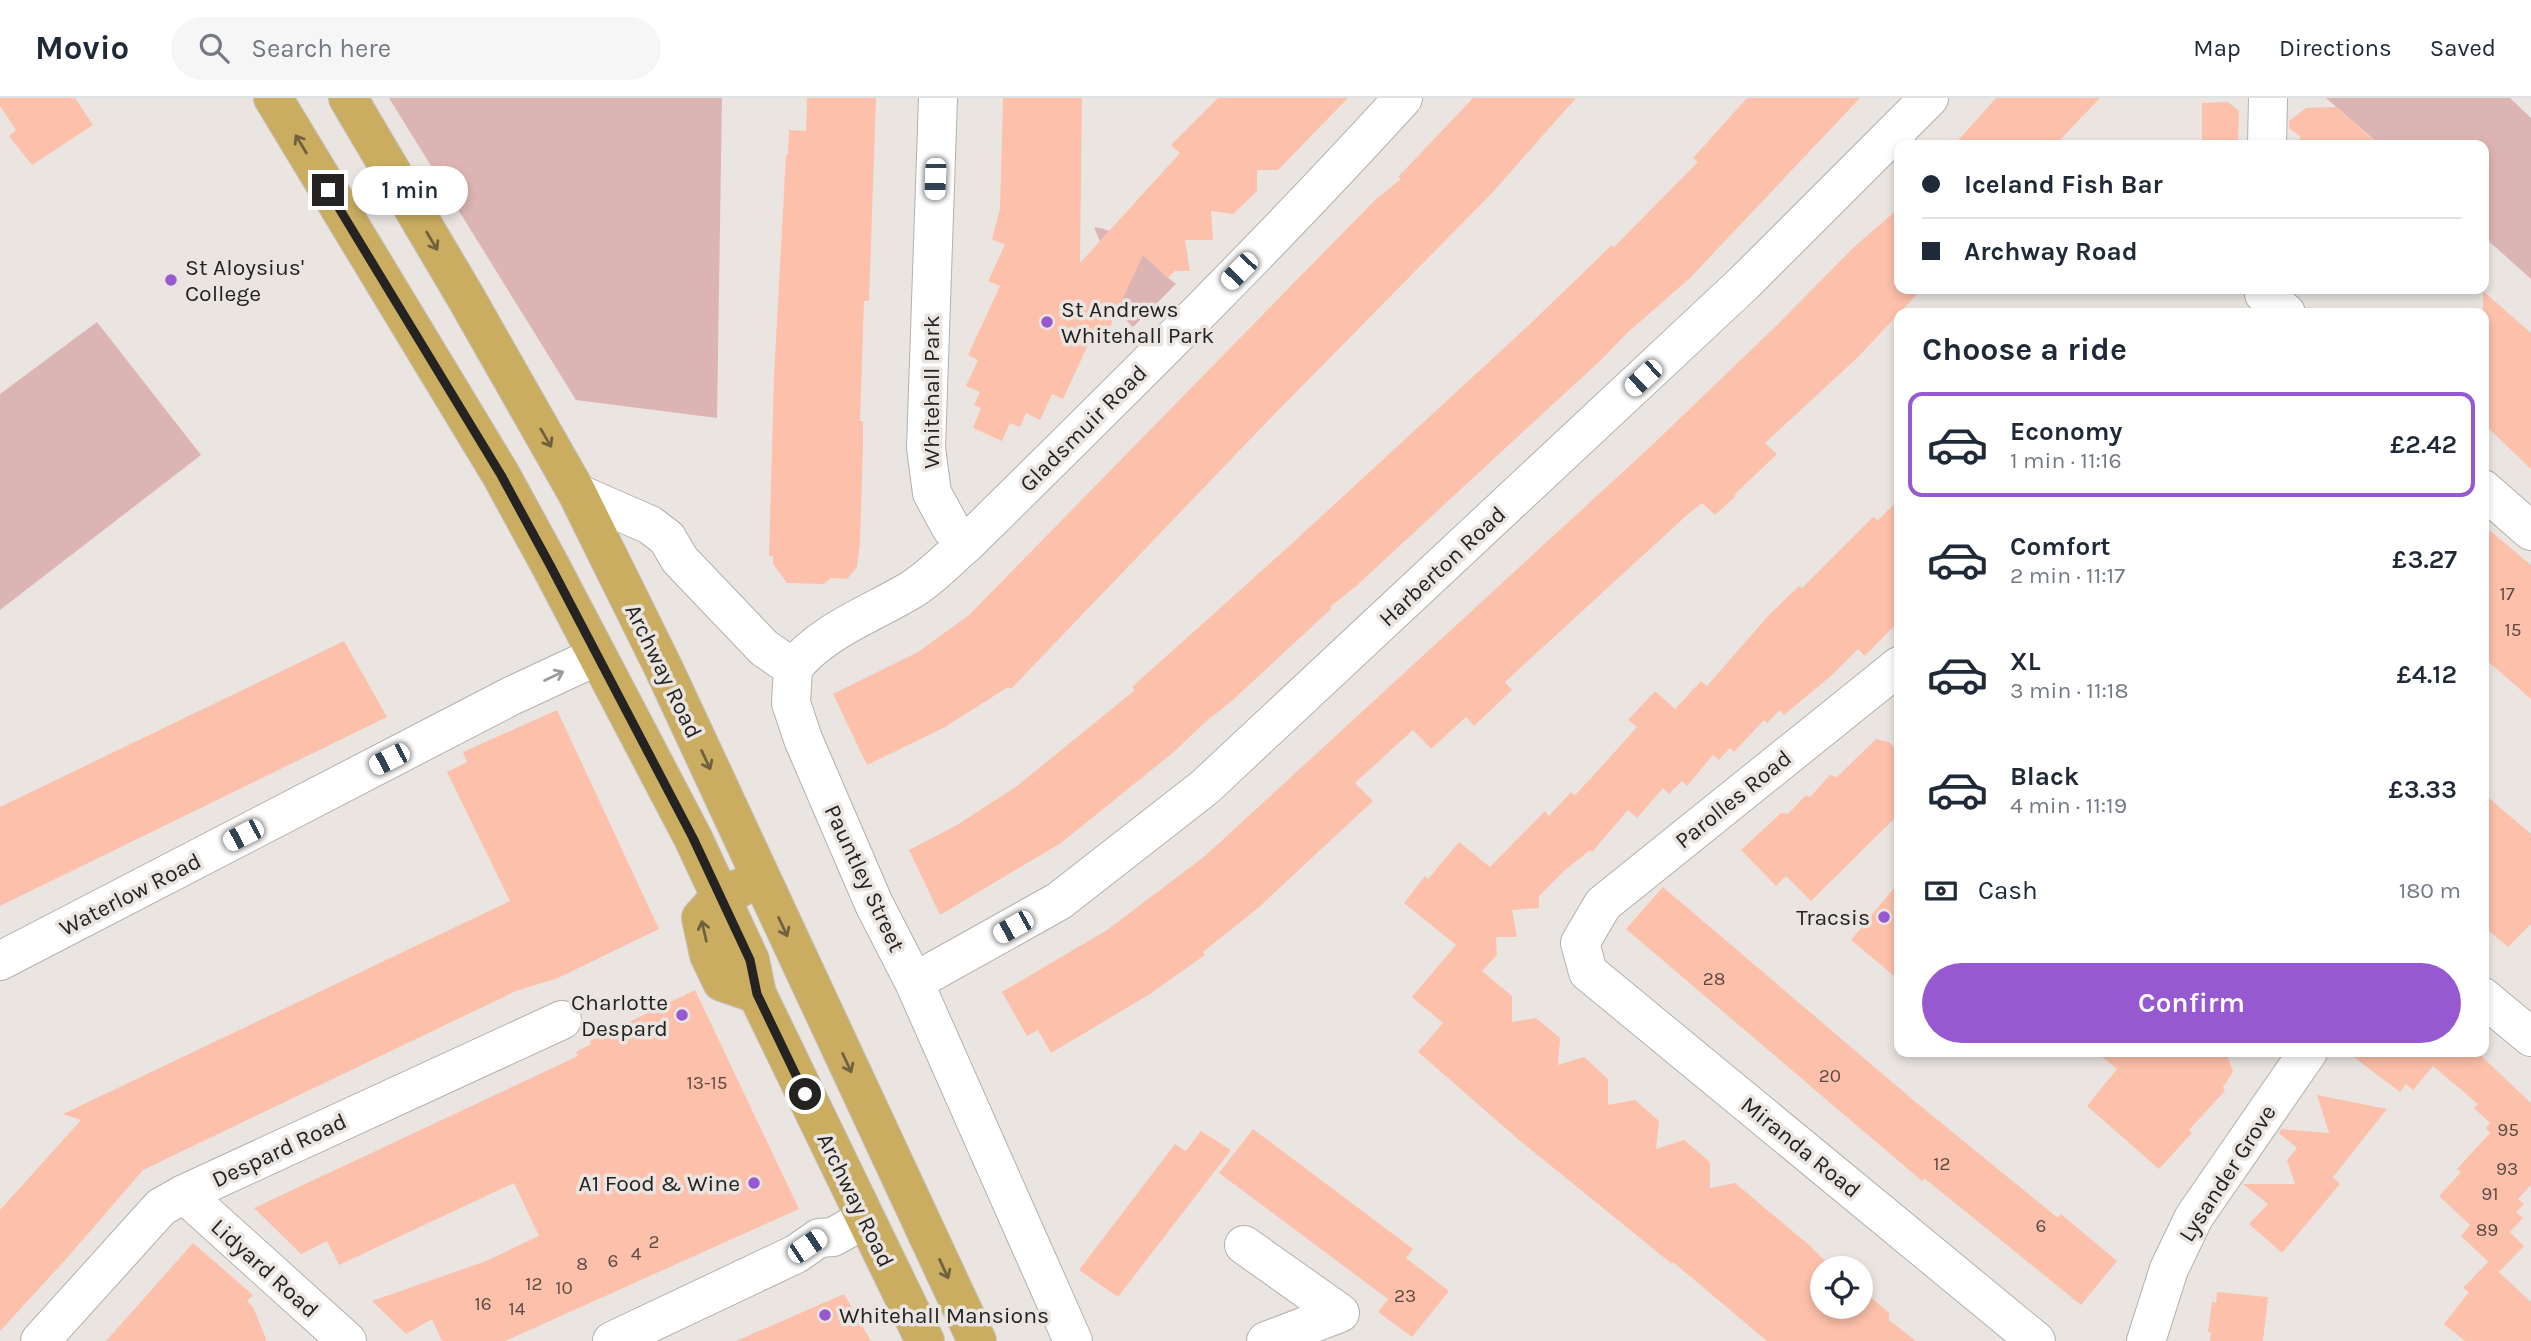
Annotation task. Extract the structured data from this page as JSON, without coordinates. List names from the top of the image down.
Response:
{
  "streets": {
    "highway": ["Archway Road"],
    "street": [
      "Whitehall Park",
      "Gladsmuir Road",
      "Harberton Road",
      "Parolles Road",
      "Pauntley Street",
      "Waterlow Road",
      "Miranda Road",
      "Despard Road",
      "Lysander Grove",
      "Lidyard Road"
    ]
  },
  "crossings": [
    ["Whitehall Park", "Gladsmuir Road"],
    ["Harberton Road", "Pauntley Street"],
    ["Parolles Road", "Miranda Road"],
    ["Despard Road", "Lidyard Road"]
  ],
  "one_way": ["Waterlow Road"],
  "places": [
    "St Aloysius' College",
    "St Andrews Whitehall Park",
    "Tracsis",
    "Charlotte Despard",
    "A1 Food & Wine",
    "Whitehall Mansions"
  ],
  "house_numbers": [
    "17",
    "15",
    "28",
    "20",
    "13-15",
    "95",
    "12",
    "93",
    "91",
    "6",
    "89",
    "2",
    "4",
    "6",
    "8",
    "12",
    "10",
    "23",
    "16",
    "14"
  ],
  "page": {
    "header": "Movio",
    "search": "Search here",
    "nav": ["Map", "Directions", "Saved"],
    "banner": ["Iceland Fish Bar", "Archway Road"],
    "bubble": "1 min",
    "heading": "Choose a ride",
    "list": [
      {
        "name": "Economy",
        "note": "1 min · 11:16",
        "value": "£2.42"
      },
      {
        "name": "Comfort",
        "note": "2 min · 11:17",
        "value": "£3.27"
      },
      {
        "name": "XL",
        "note": "3 min · 11:18",
        "value": "£4.12"
      },
      {
        "name": "Black",
        "note": "4 min · 11:19",
        "value": "£3.33"
      }
    ],
    "pay": ["Cash", "180 m"],
    "buttons": "Confirm"
  }
}
